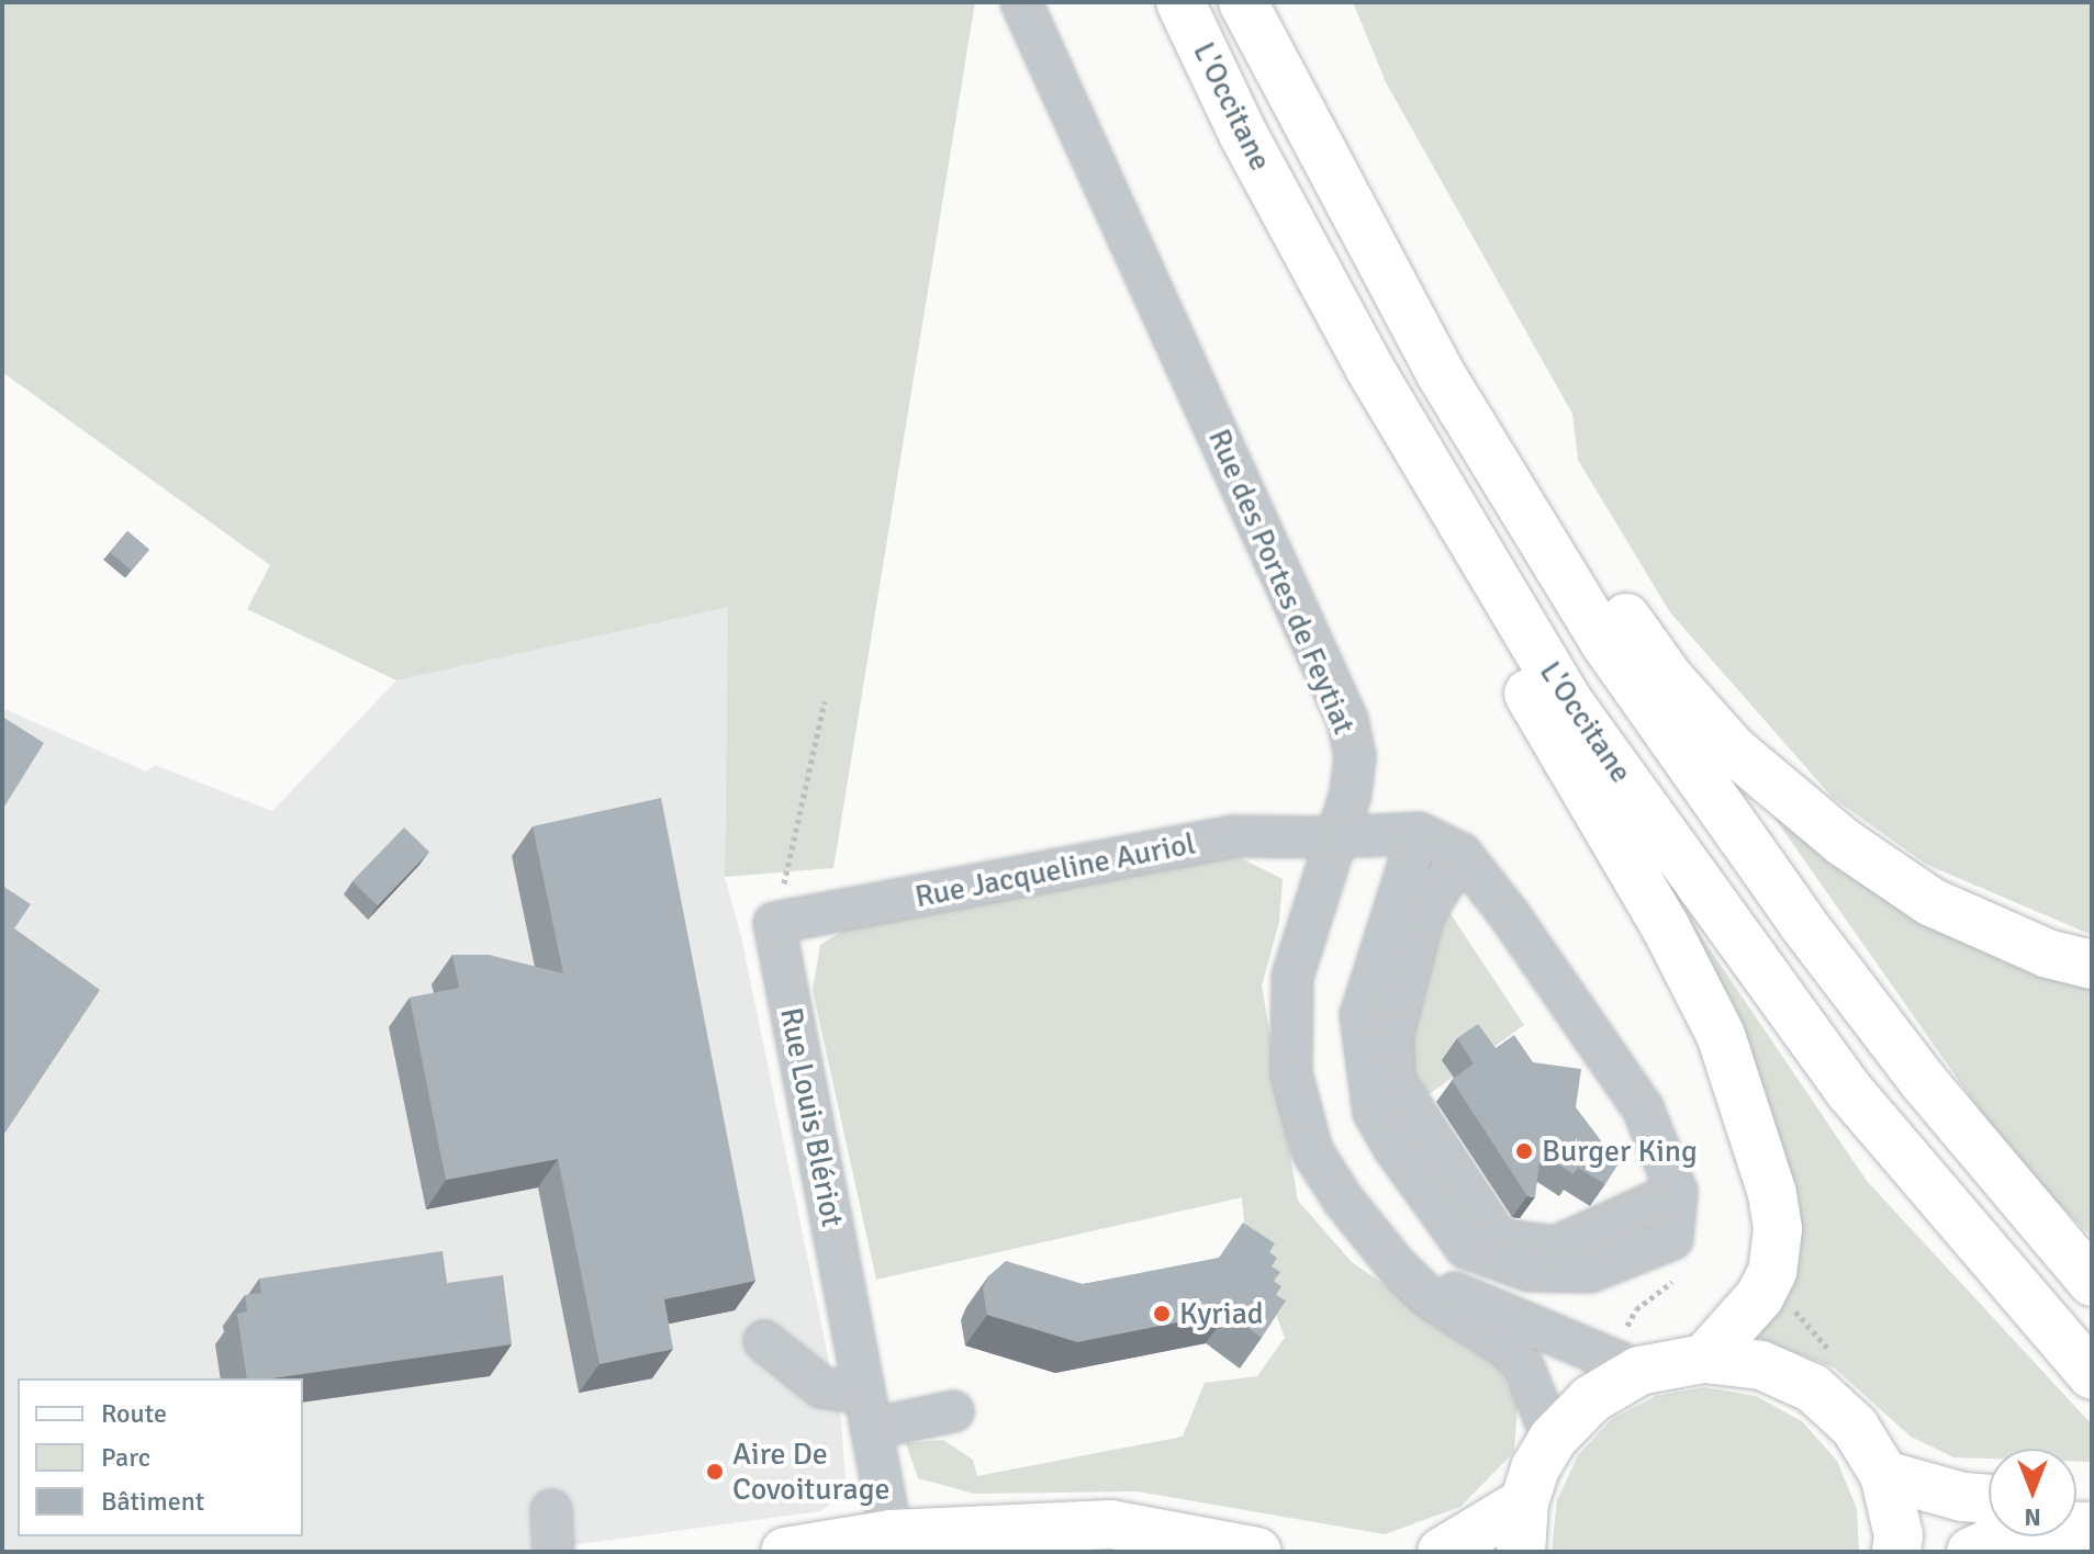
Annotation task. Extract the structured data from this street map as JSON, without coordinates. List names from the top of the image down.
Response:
{
  "streets": {
    "main road": ["L'Occitane"],
    "street": ["Rue des Portes de Feytiat", "Rue Jacqueline Auriol", "Rue Louis Blériot"]
  },
  "crossings": [
    ["Rue des Portes de Feytiat", "Rue Jacqueline Auriol"],
    ["Rue Jacqueline Auriol", "Rue Louis Blériot"]
  ],
  "places": ["Burger King", "Kyriad", "Aire De Covoiturage"],
  "legend": ["Route", "Parc", "Bâtiment"],
  "north": "bottom"
}
